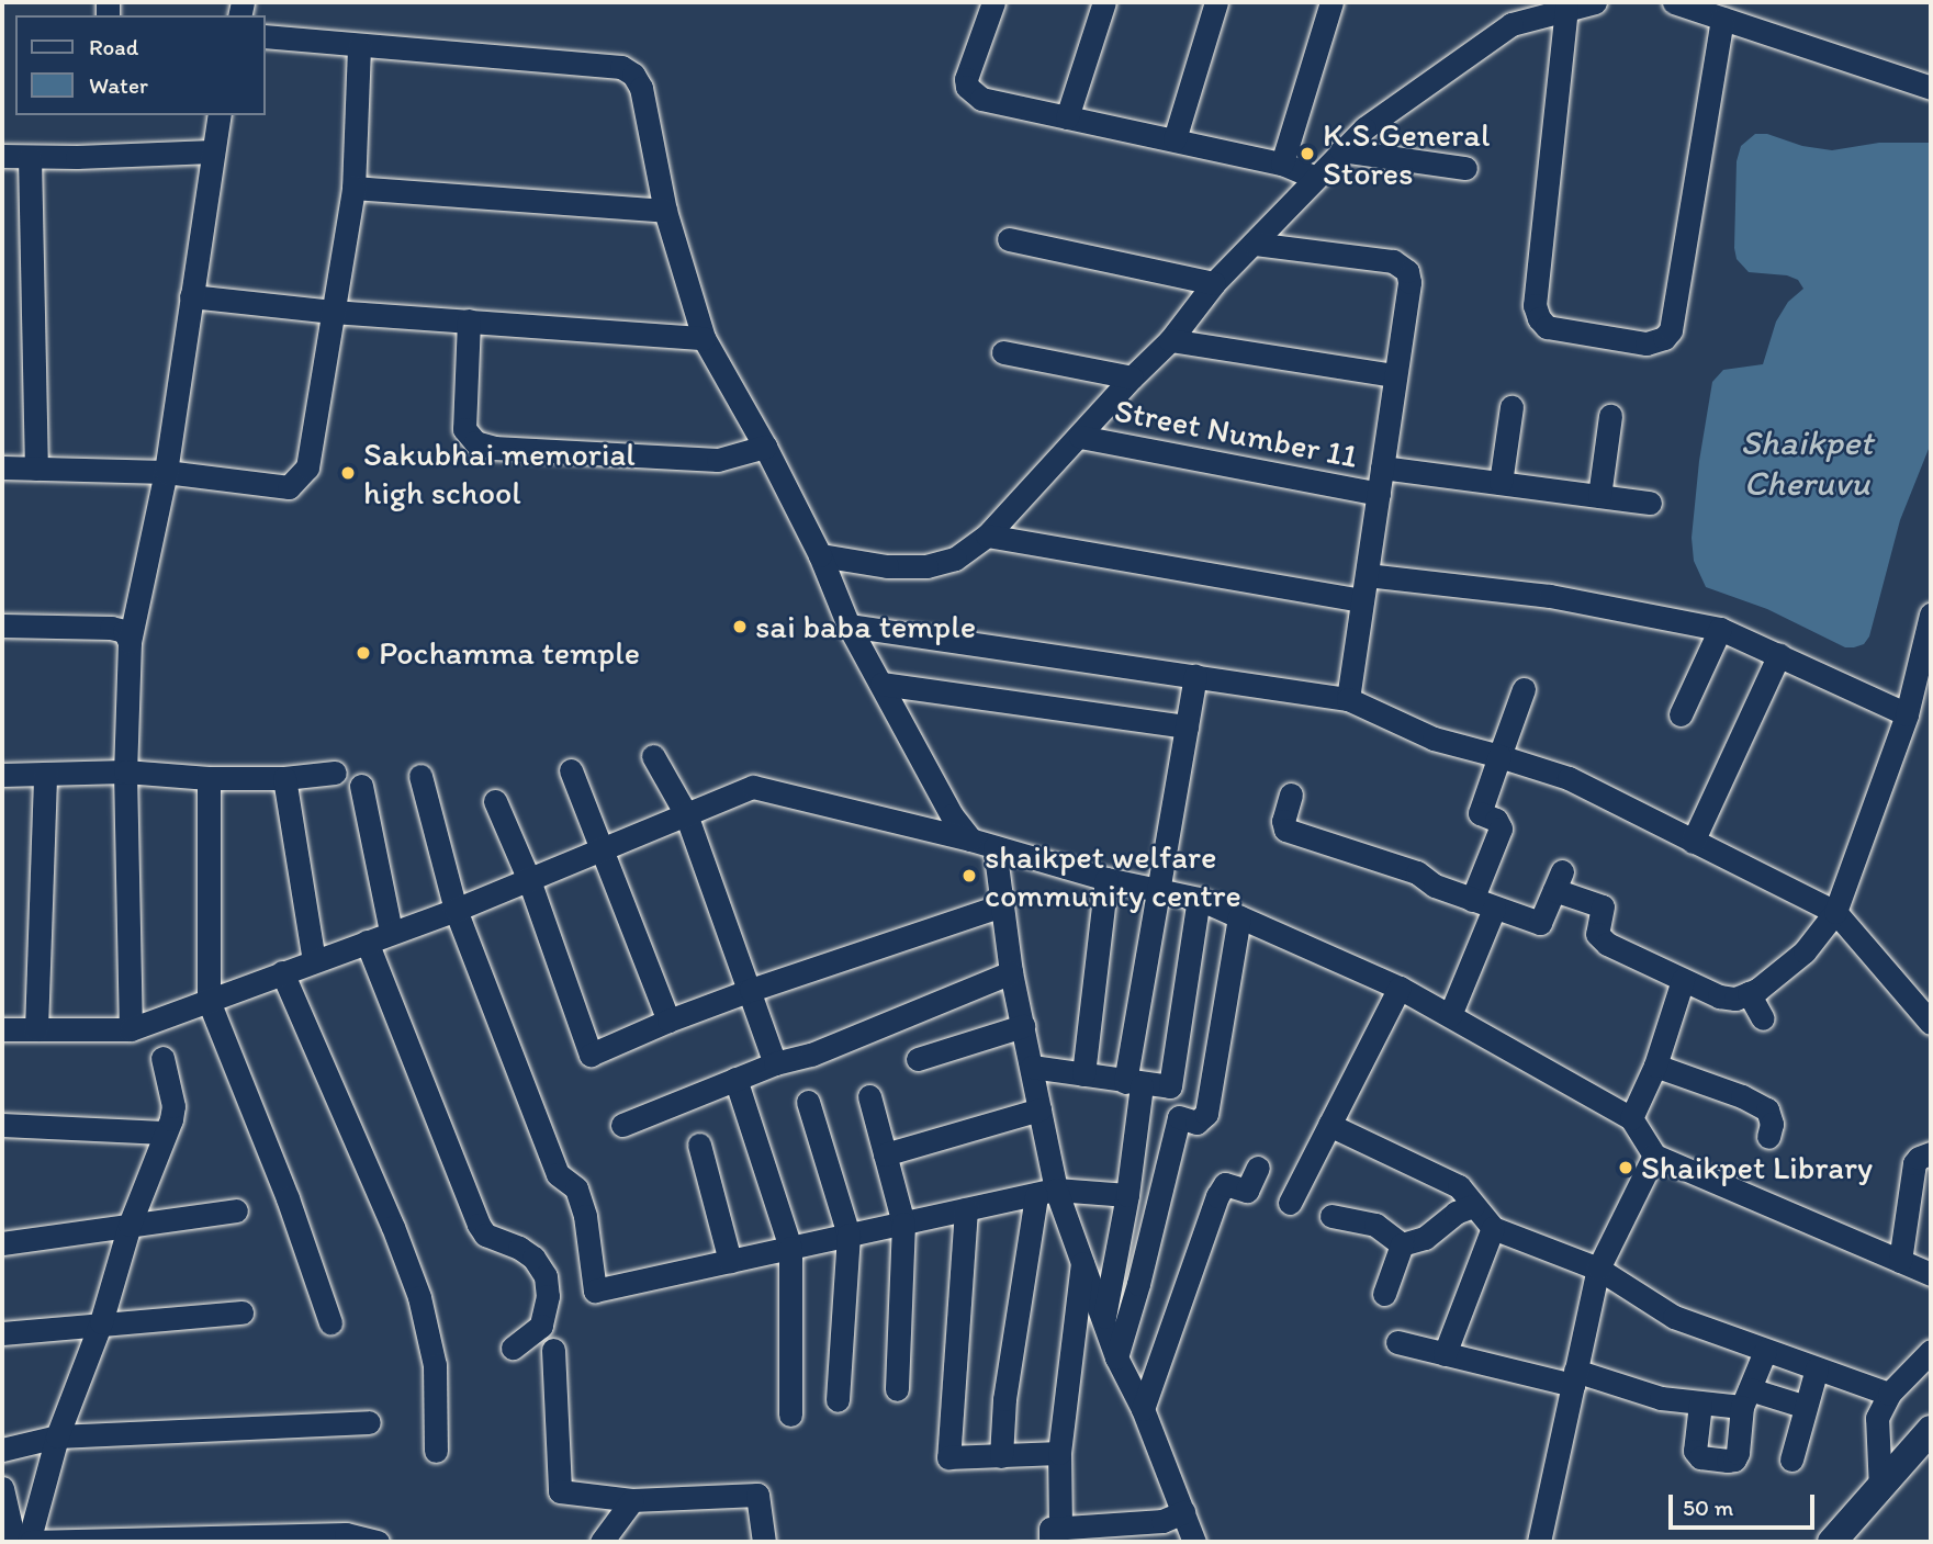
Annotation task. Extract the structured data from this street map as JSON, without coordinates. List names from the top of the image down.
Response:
{
  "streets": {
    "street": ["Street Number 11"]
  },
  "water": ["Shaikpet Cheruvu"],
  "places": [
    "K.S.General Stores",
    "Sakubhai memorial high school",
    "sai baba temple",
    "Pochamma temple",
    "shaikpet welfare community centre",
    "Shaikpet Library"
  ],
  "legend": ["Road", "Water"],
  "scale_bar": "50 m"
}
